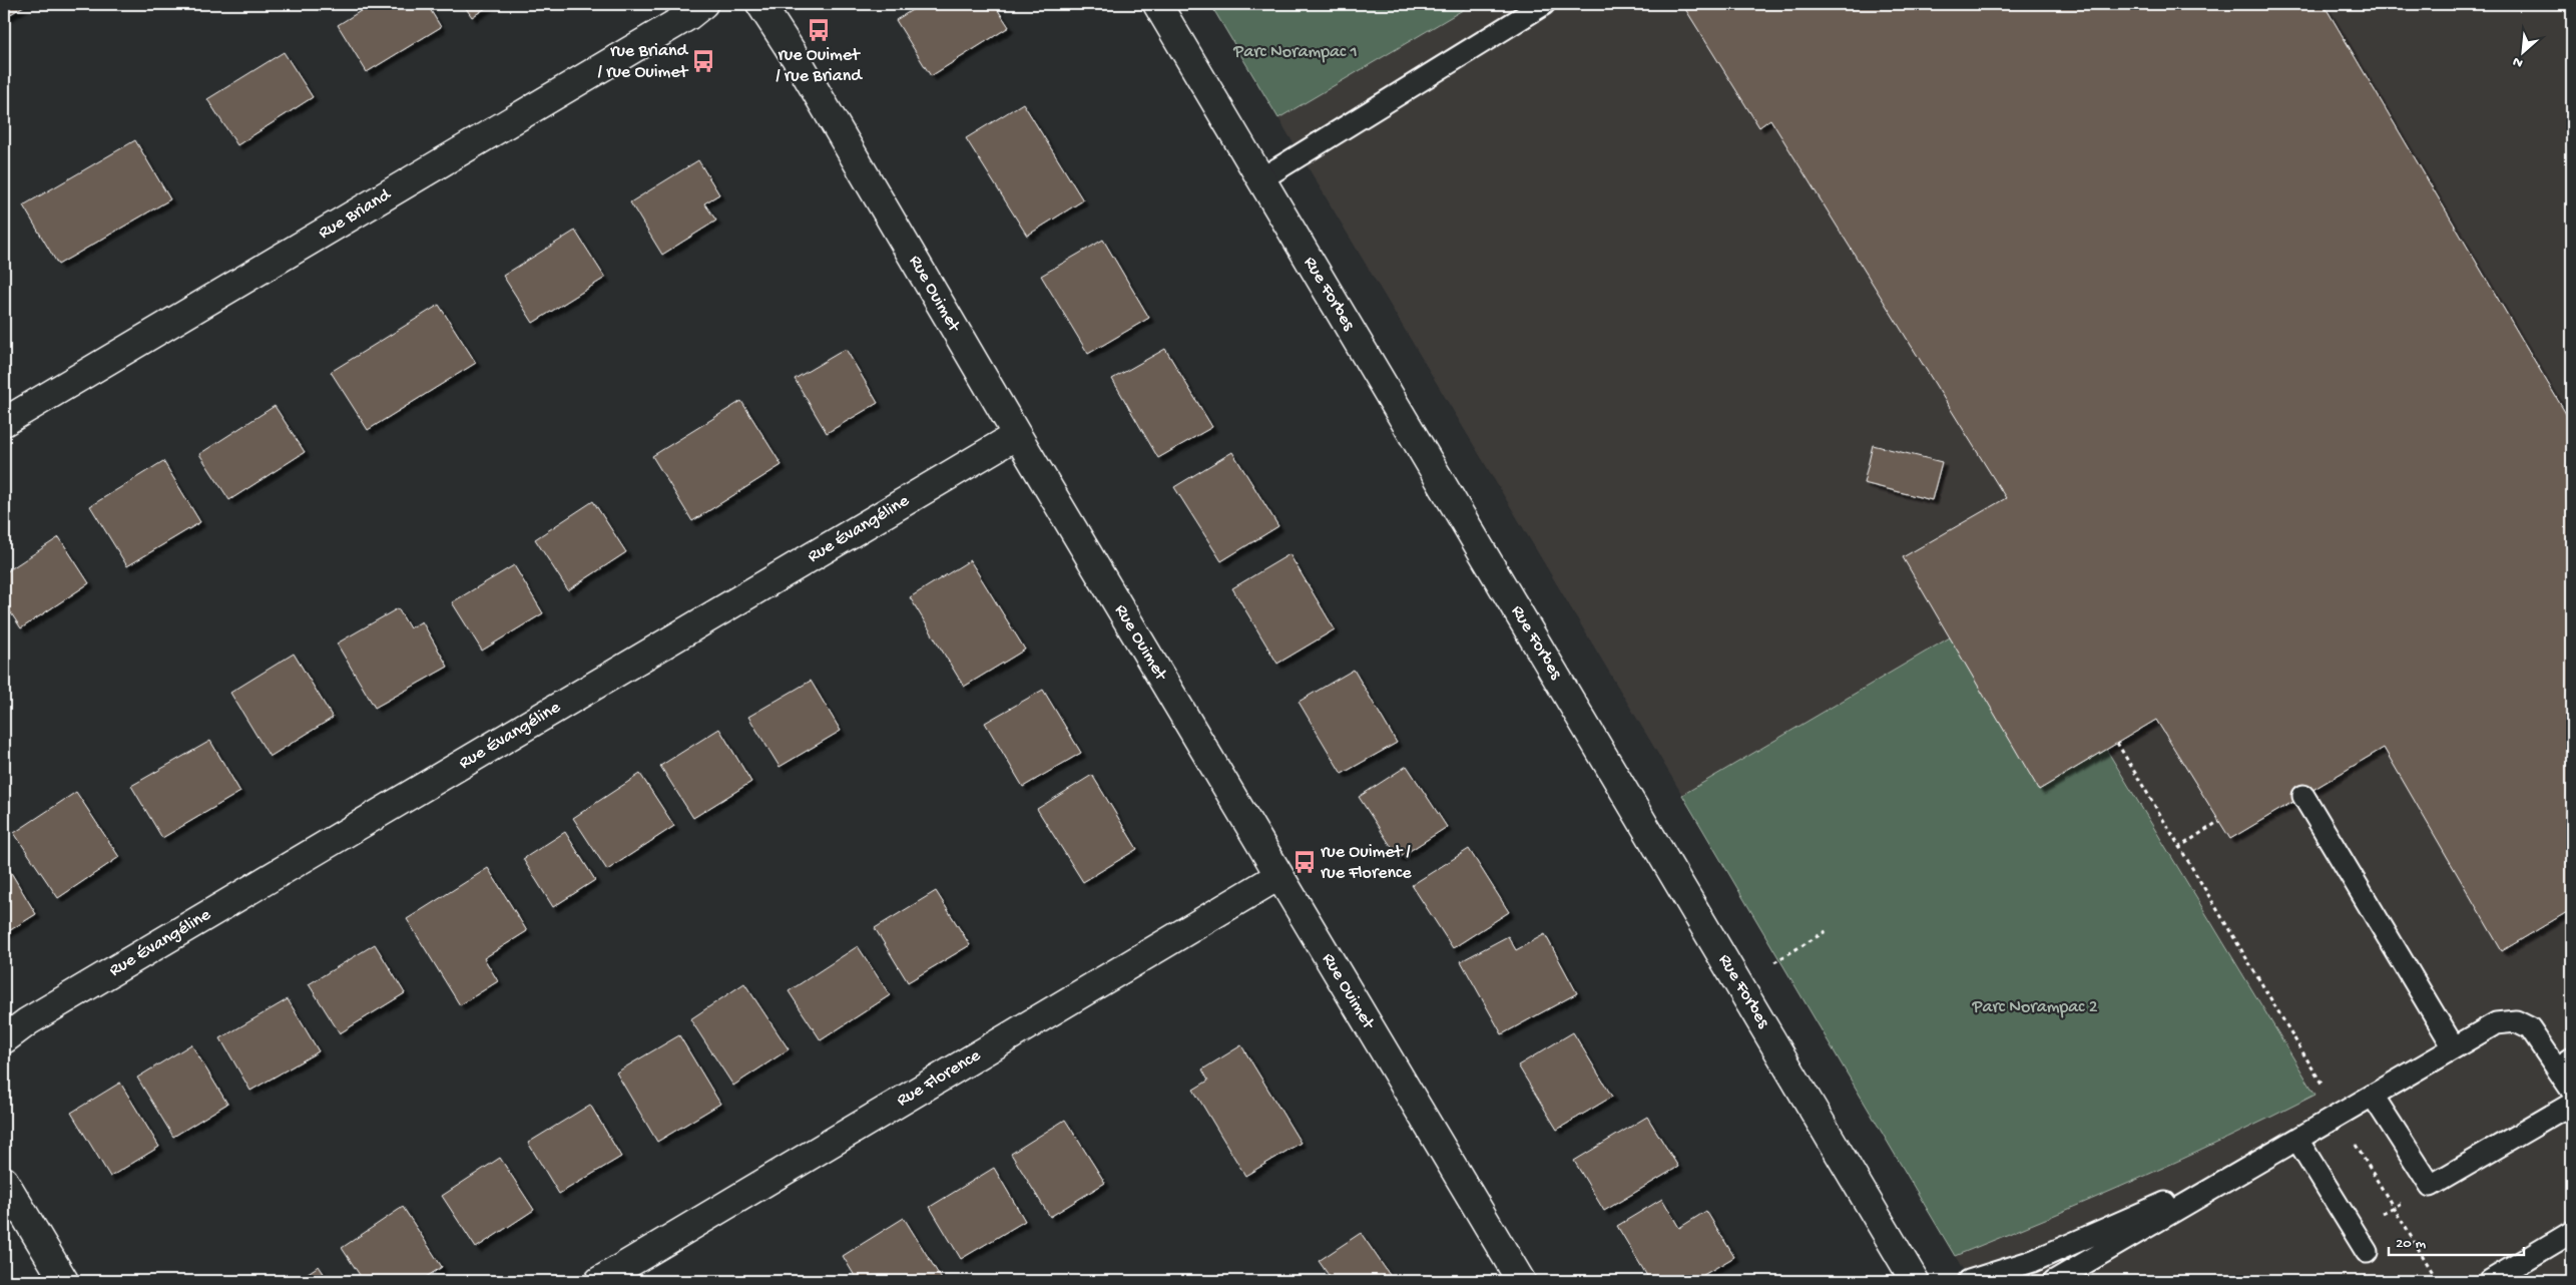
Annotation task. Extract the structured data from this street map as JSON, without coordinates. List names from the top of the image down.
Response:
{
  "streets": {
    "street": [
      "Rue Briand",
      "Rue Ouimet",
      "Rue Forbes",
      "Rue Évangéline",
      "Rue Florence"
    ]
  },
  "crossings": [
    ["Rue Ouimet", "Rue Évangéline"],
    ["Rue Ouimet", "Rue Florence"]
  ],
  "parks": ["Parc Norampac 1", "Parc Norampac 2"],
  "places": {
    "bus stop": ["rue Ouimet / rue Briand", "rue Briand / rue Ouimet", "rue Ouimet / rue Florence"]
  },
  "scale_bar": "20 m",
  "north": "bottom left"
}
